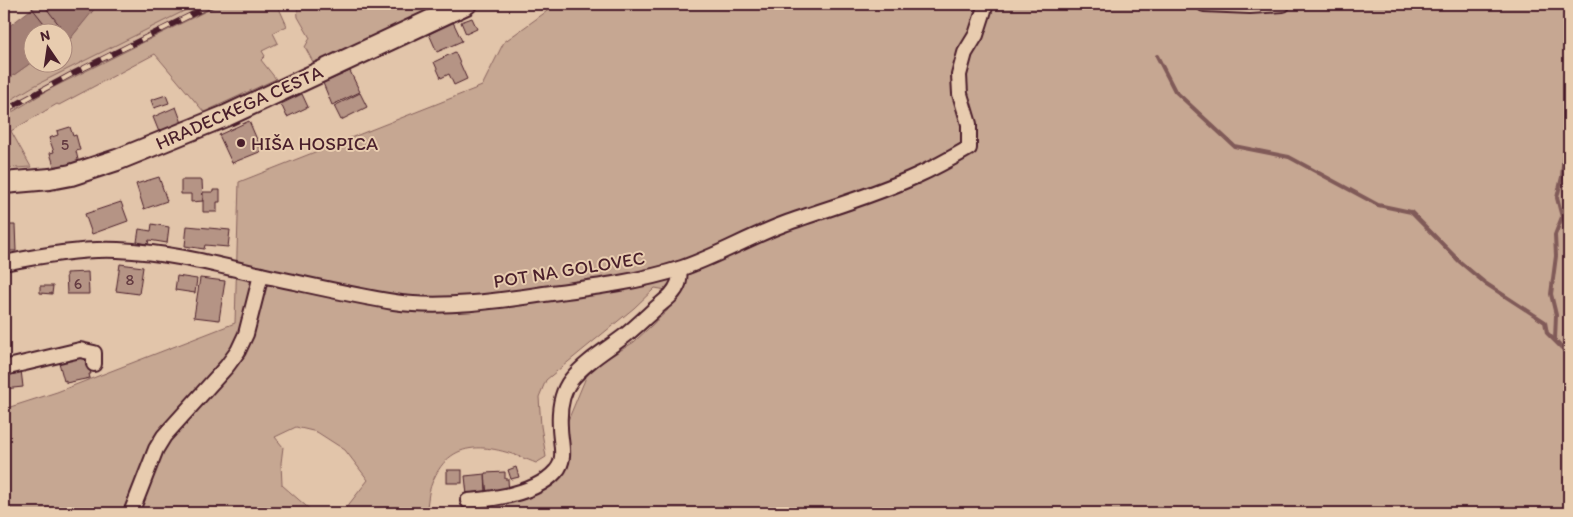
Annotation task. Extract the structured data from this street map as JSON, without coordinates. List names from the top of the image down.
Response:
{
  "streets": {
    "street": ["HRADECKEGA CESTA", "POT NA GOLOVEC"]
  },
  "places": ["HIŠA HOSPICA"],
  "house_numbers": ["5", "8", "6"],
  "north": "top"
}
